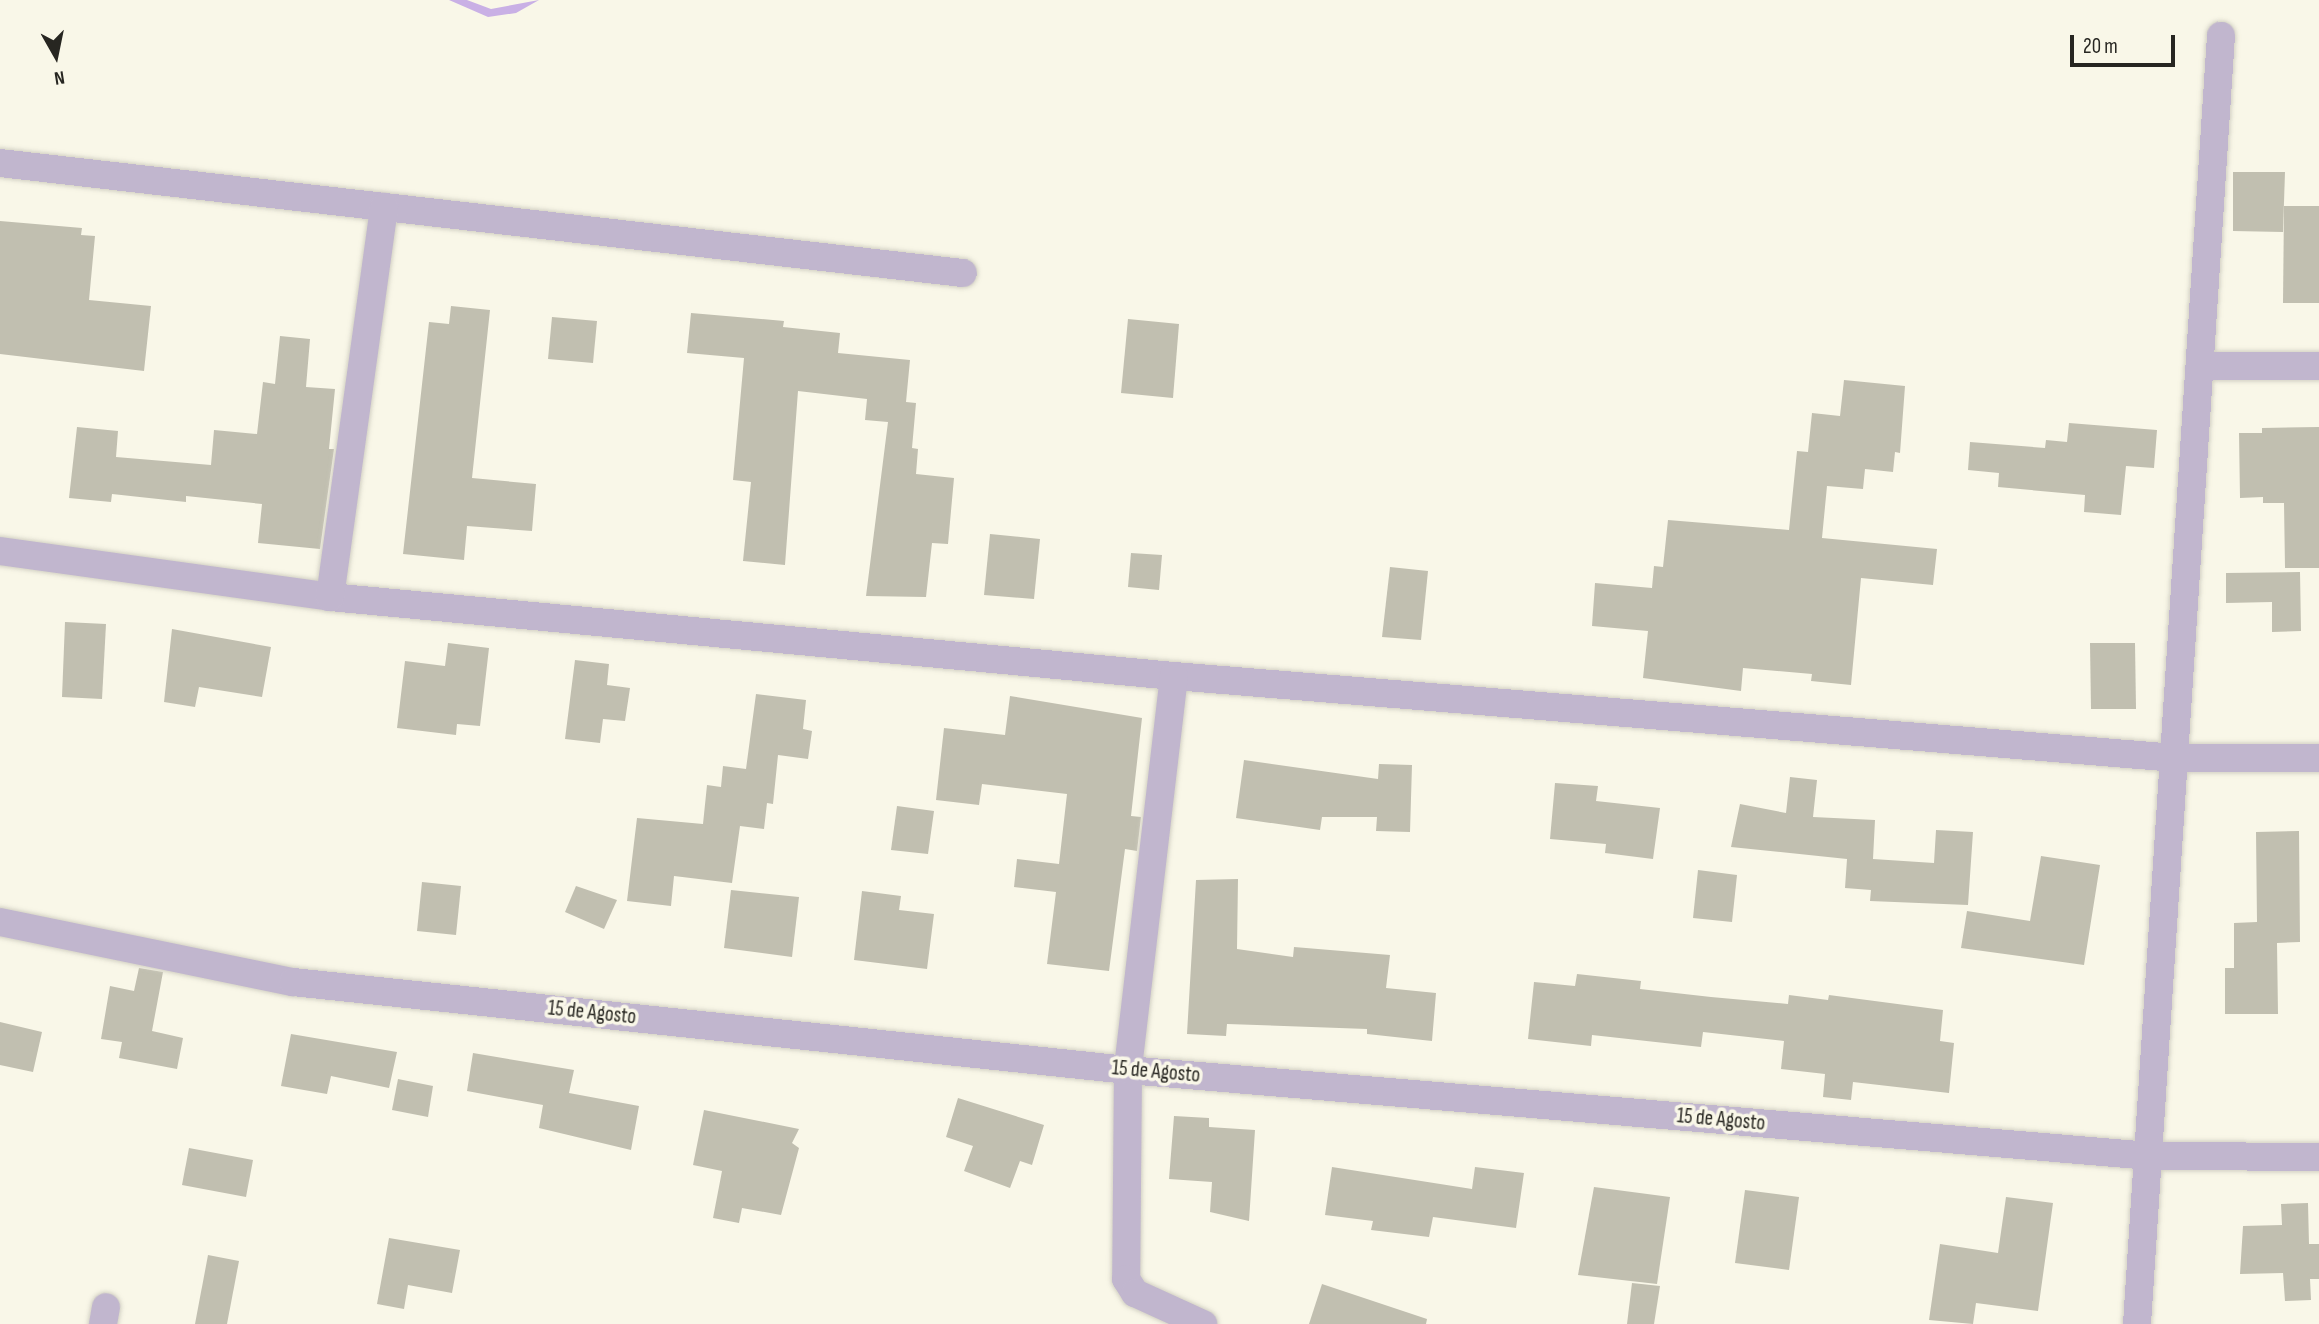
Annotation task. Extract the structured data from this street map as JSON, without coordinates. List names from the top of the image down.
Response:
{
  "streets": {
    "street": ["15 de Agosto"]
  },
  "scale_bar": "20 m",
  "north": "bottom"
}
